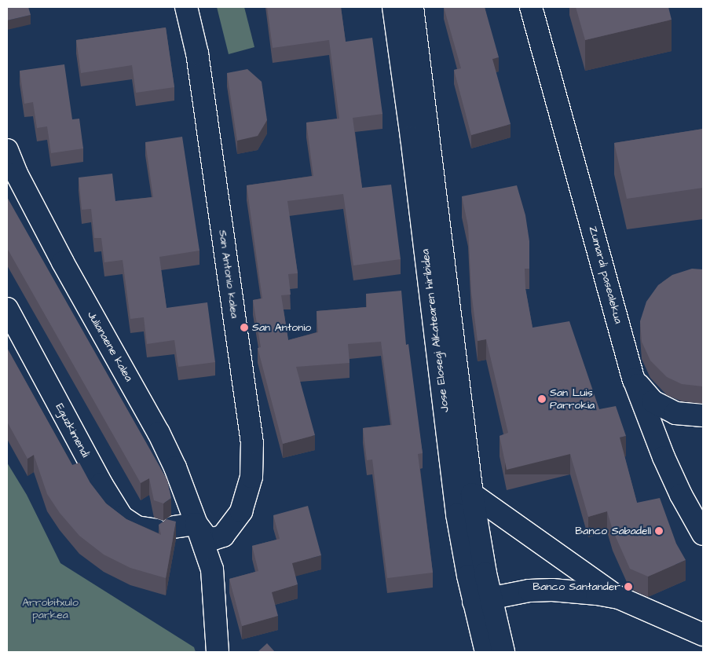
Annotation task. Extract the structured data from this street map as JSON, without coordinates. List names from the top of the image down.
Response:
{
  "streets": {
    "street": [
      "San Antonio kalea",
      "Zumardi pasealekua",
      "Jose Elosegi Alkatearen hiribidea",
      "Julianaene kalea",
      "Eguzkimendi"
    ]
  },
  "crossings": [
    ["San Antonio kalea", "Julianaene kalea"],
    ["San Antonio kalea", "Eguzkimendi"],
    ["Julianaene kalea", "Eguzkimendi"]
  ],
  "parks": ["Arrobitxulo parkea"],
  "places": [
    "San Antonio",
    "San Luis Parrokia",
    "Banco Sabadell",
    "Banco Santander"
  ]
}
